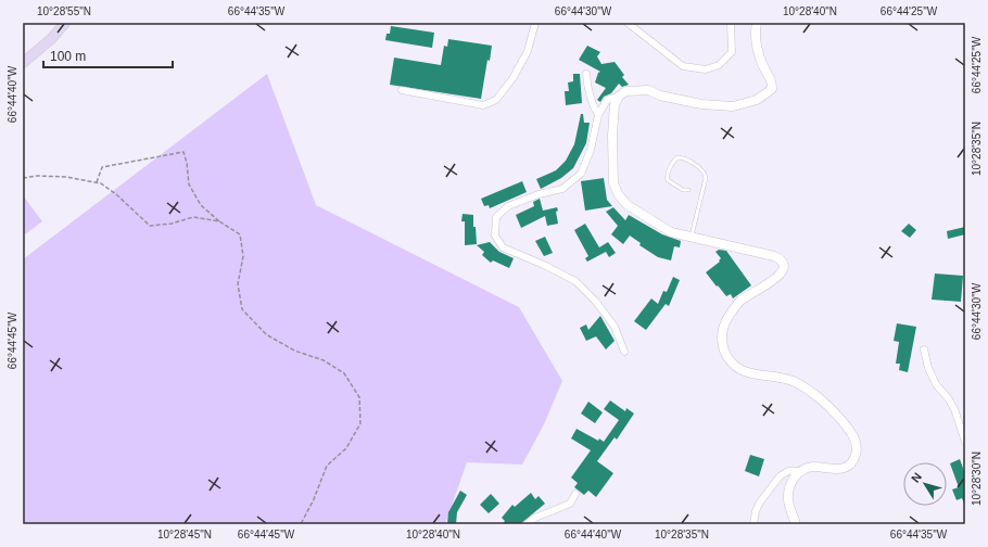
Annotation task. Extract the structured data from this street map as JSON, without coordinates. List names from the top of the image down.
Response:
{
  "scale_bar": "100 m",
  "north": "top left",
  "coordinates": [
    "10°28'55\"N",
    "66°44'35\"W",
    "66°44'30\"W",
    "10°28'40\"N",
    "66°44'25\"W",
    "66°44'40\"W",
    "10°28'35\"N",
    "66°44'45\"W",
    "10°28'30\"N",
    "10°28'45\"N"
  ]
}
